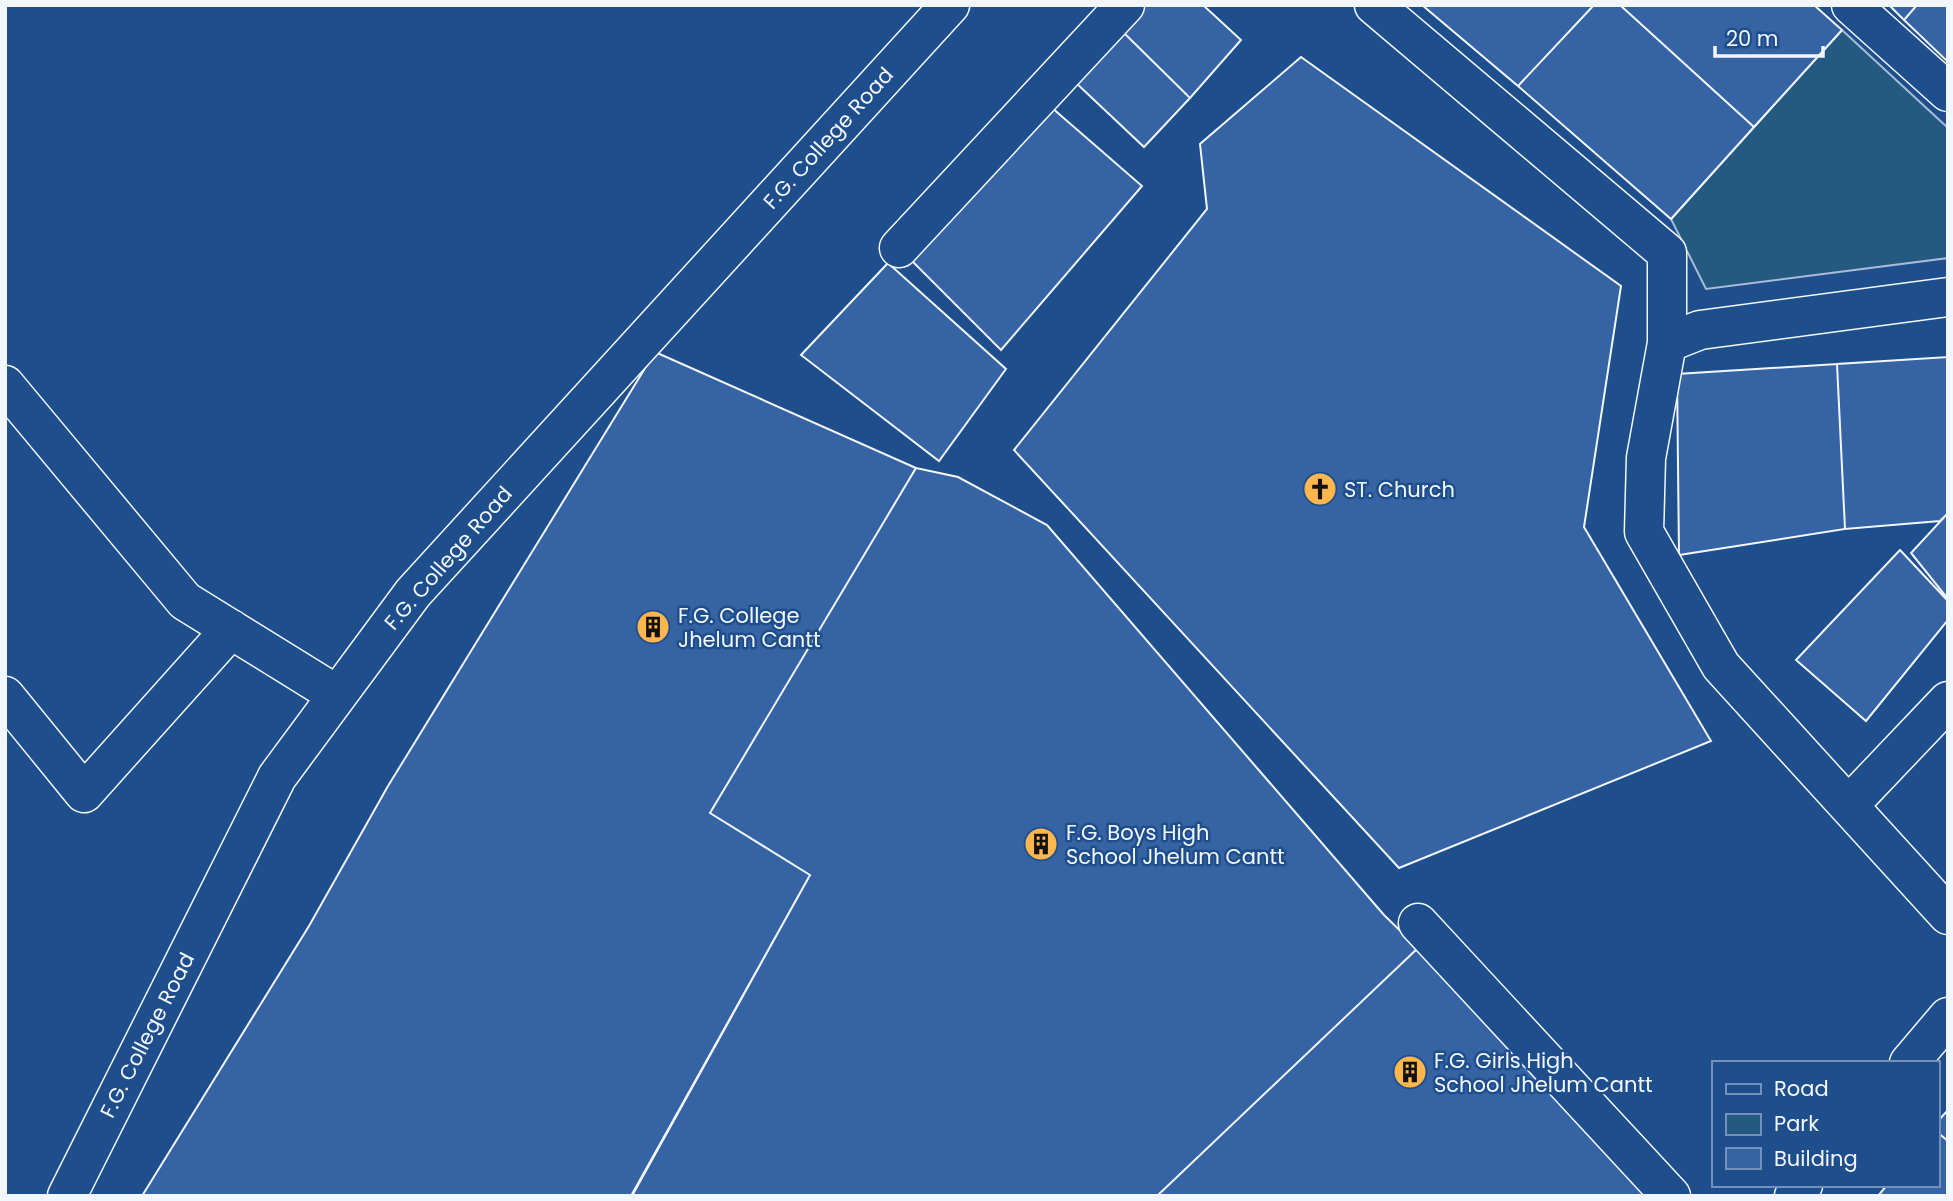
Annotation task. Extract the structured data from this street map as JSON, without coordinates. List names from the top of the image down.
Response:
{
  "streets": {
    "street": ["F.G. College Road"]
  },
  "places": {
    "church": ["ST. Church"],
    "building": ["F.G. College Jhelum Cantt", "F.G. Boys High School Jhelum Cantt", "F.G. Girls High School Jhelum Cantt"]
  },
  "legend": ["Road", "Park", "Building"],
  "scale_bar": "20 m"
}
